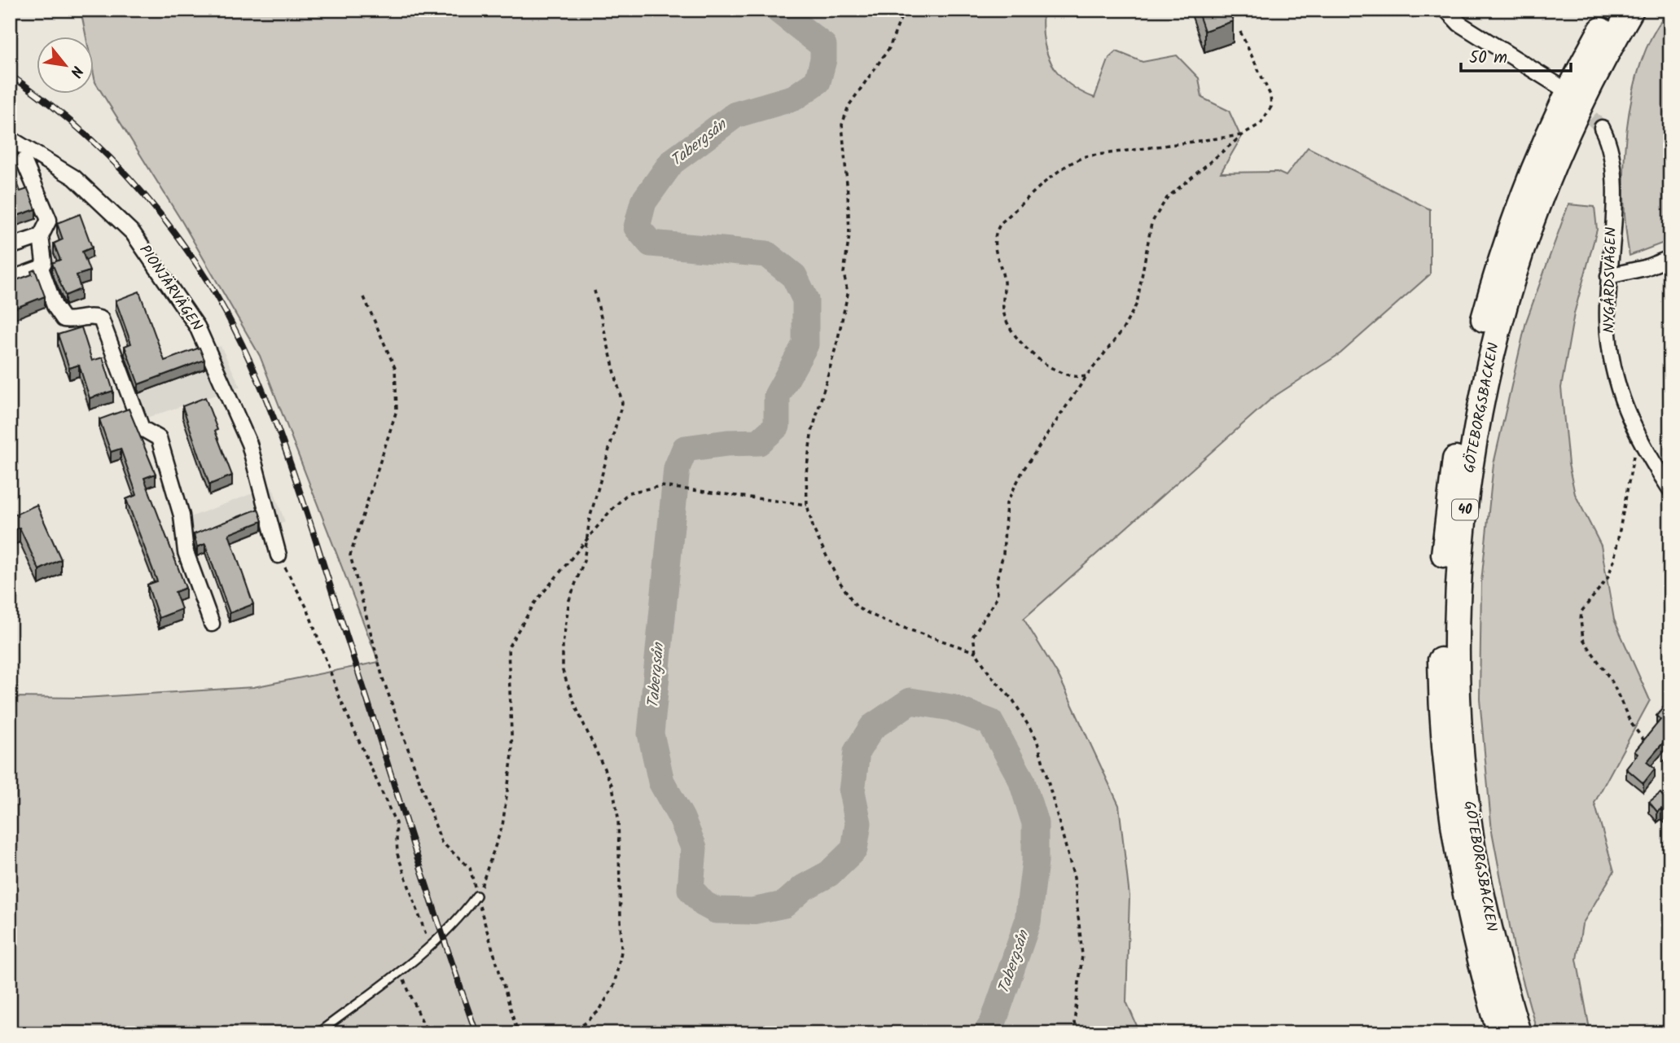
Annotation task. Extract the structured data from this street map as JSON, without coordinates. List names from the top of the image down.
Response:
{
  "streets": {
    "highway": ["GÖTEBORGSBACKEN", "40"],
    "street": ["NYGÅRDSVÄGEN", "PIONJÄRVÄGEN"]
  },
  "water": ["Tabergsån"],
  "scale_bar": "50 m",
  "north": "bottom right"
}
